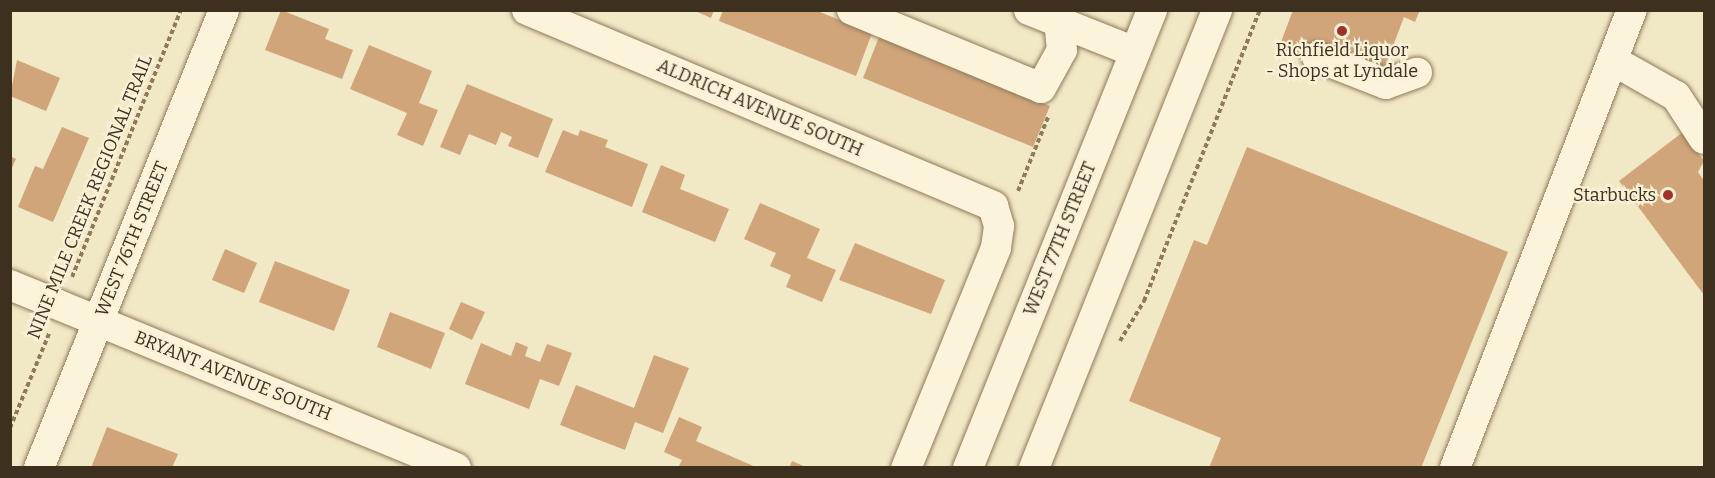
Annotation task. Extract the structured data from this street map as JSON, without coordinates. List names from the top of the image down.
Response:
{
  "streets": {
    "street": [
      "ALDRICH AVENUE SOUTH",
      "WEST 76TH STREET",
      "WEST 77TH STREET",
      "BRYANT AVENUE SOUTH"
    ],
    "path": ["NINE MILE CREEK REGIONAL TRAIL"]
  },
  "crossings": [
    ["NINE MILE CREEK REGIONAL TRAIL", "BRYANT AVENUE SOUTH"],
    ["WEST 76TH STREET", "BRYANT AVENUE SOUTH"]
  ],
  "places": ["Richfield Liquor - Shops at Lyndale", "Starbucks"]
}
